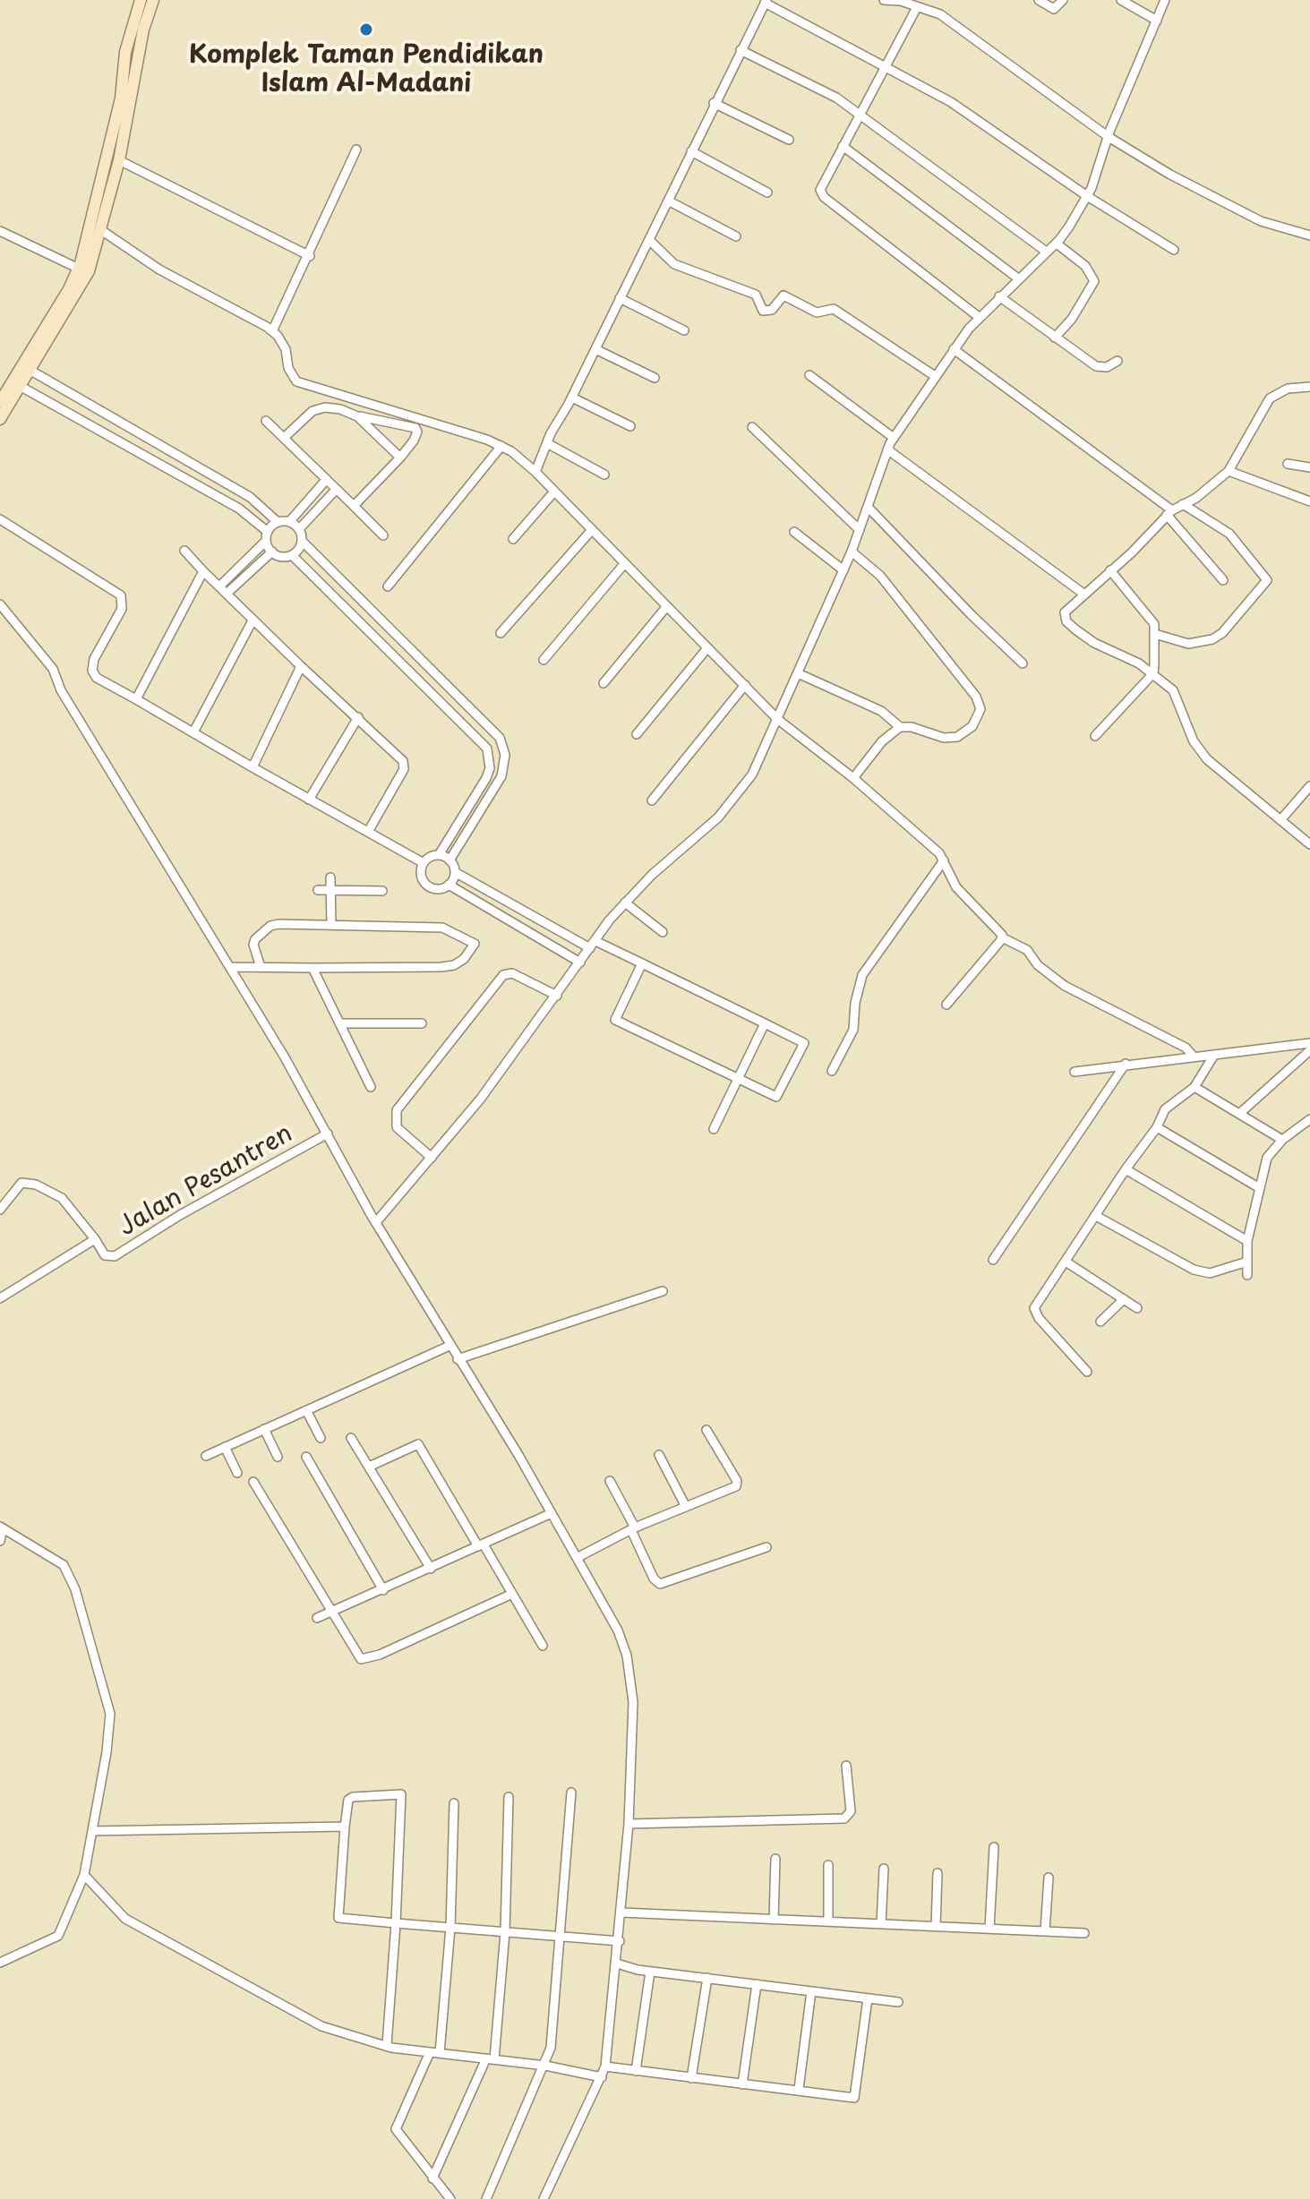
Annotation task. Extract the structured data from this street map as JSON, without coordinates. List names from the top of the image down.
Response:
{
  "streets": {
    "street": ["Jalan Pesantren"]
  },
  "places": ["Komplek Taman Pendidikan Islam Al-Madani"]
}
